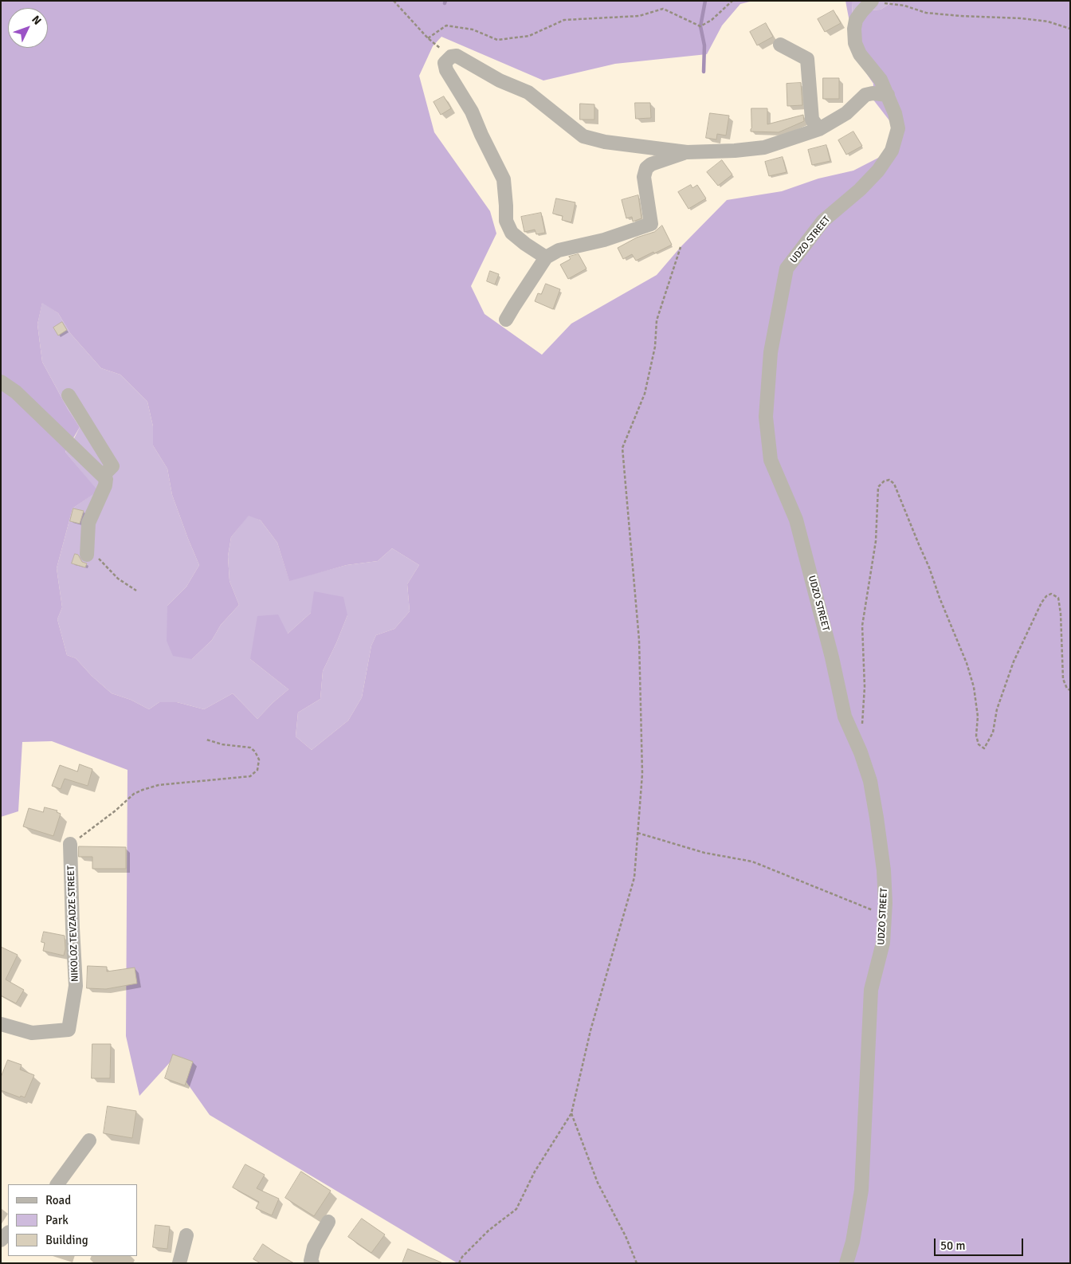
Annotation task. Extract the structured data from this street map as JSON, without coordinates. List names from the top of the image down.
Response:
{
  "streets": {
    "street": ["UDZO STREET", "NIKOLOZ TEVZADZE STREET"]
  },
  "legend": ["Road", "Park", "Building"],
  "scale_bar": "50 m",
  "north": "top right"
}
